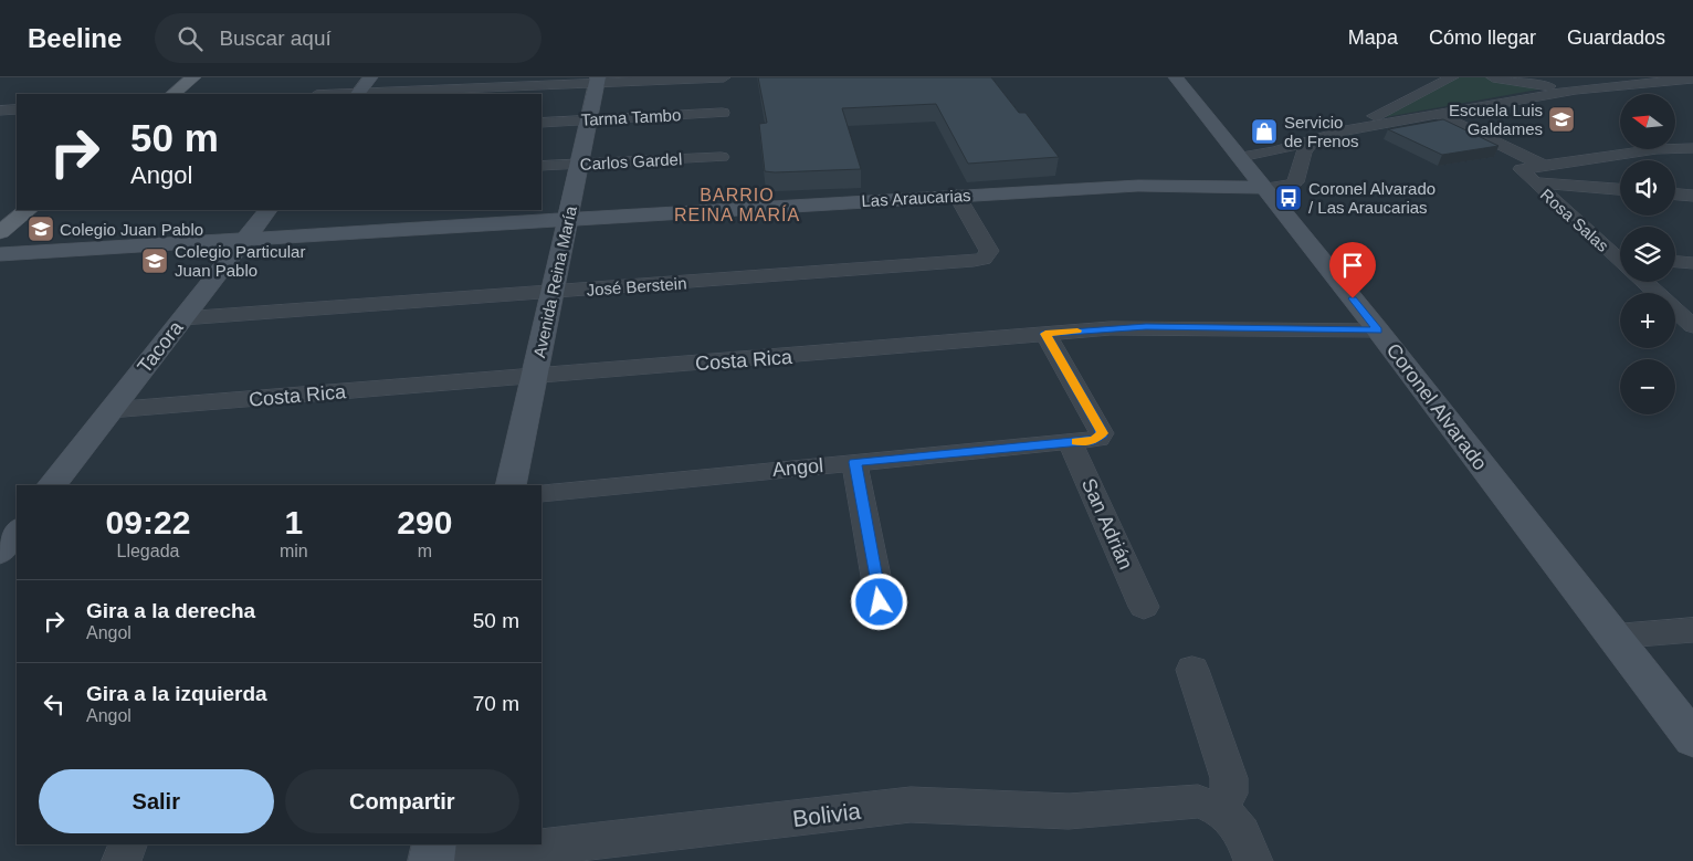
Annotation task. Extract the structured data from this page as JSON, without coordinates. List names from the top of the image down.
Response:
{
  "streets": {
    "street": [
      "Tarma Tambo",
      "Carlos Gardel",
      "Las Araucarias",
      "Rosa Salas",
      "Avenida Reina María",
      "José Berstein",
      "Tacora",
      "Costa Rica",
      "Coronel Alvarado",
      "Angol",
      "San Adrián",
      "Bolivia"
    ]
  },
  "crossings": [
    ["Tarma Tambo", "Avenida Reina María"],
    ["Carlos Gardel", "Avenida Reina María"],
    ["Las Araucarias", "Avenida Reina María"],
    ["Las Araucarias", "José Berstein"],
    ["Las Araucarias", "Tacora"],
    ["Las Araucarias", "Coronel Alvarado"],
    ["Avenida Reina María", "José Berstein"],
    ["Avenida Reina María", "Costa Rica"],
    ["José Berstein", "Tacora"],
    ["Tacora", "Costa Rica"],
    ["Costa Rica", "Coronel Alvarado"],
    ["Costa Rica", "Angol"],
    ["Angol", "San Adrián"]
  ],
  "districts": ["BARRIO REINA MARÍA"],
  "places": {
    "school or university": ["Escuela Luis Galdames", "Colegio Juan Pablo", "Colegio Particular Juan Pablo"],
    "shop": ["Servicio de Frenos"],
    "bus stop": ["Coronel Alvarado / Las Araucarias"]
  },
  "north": "left",
  "page": {
    "header": "Beeline",
    "search": "Buscar aquí",
    "nav": ["Mapa", "Cómo llegar", "Guardados"],
    "map_buttons": ["+", "−"],
    "turn": ["50 m", "Angol"],
    "eta": [
      "09:22",
      "Llegada",
      "1",
      "min",
      "290",
      "m"
    ],
    "list": [
      {
        "name": "Gira a la derecha",
        "note": "Angol",
        "value": "50 m"
      },
      {
        "name": "Gira a la izquierda",
        "note": "Angol",
        "value": "70 m"
      }
    ],
    "buttons": ["Salir", "Compartir"]
  }
}
